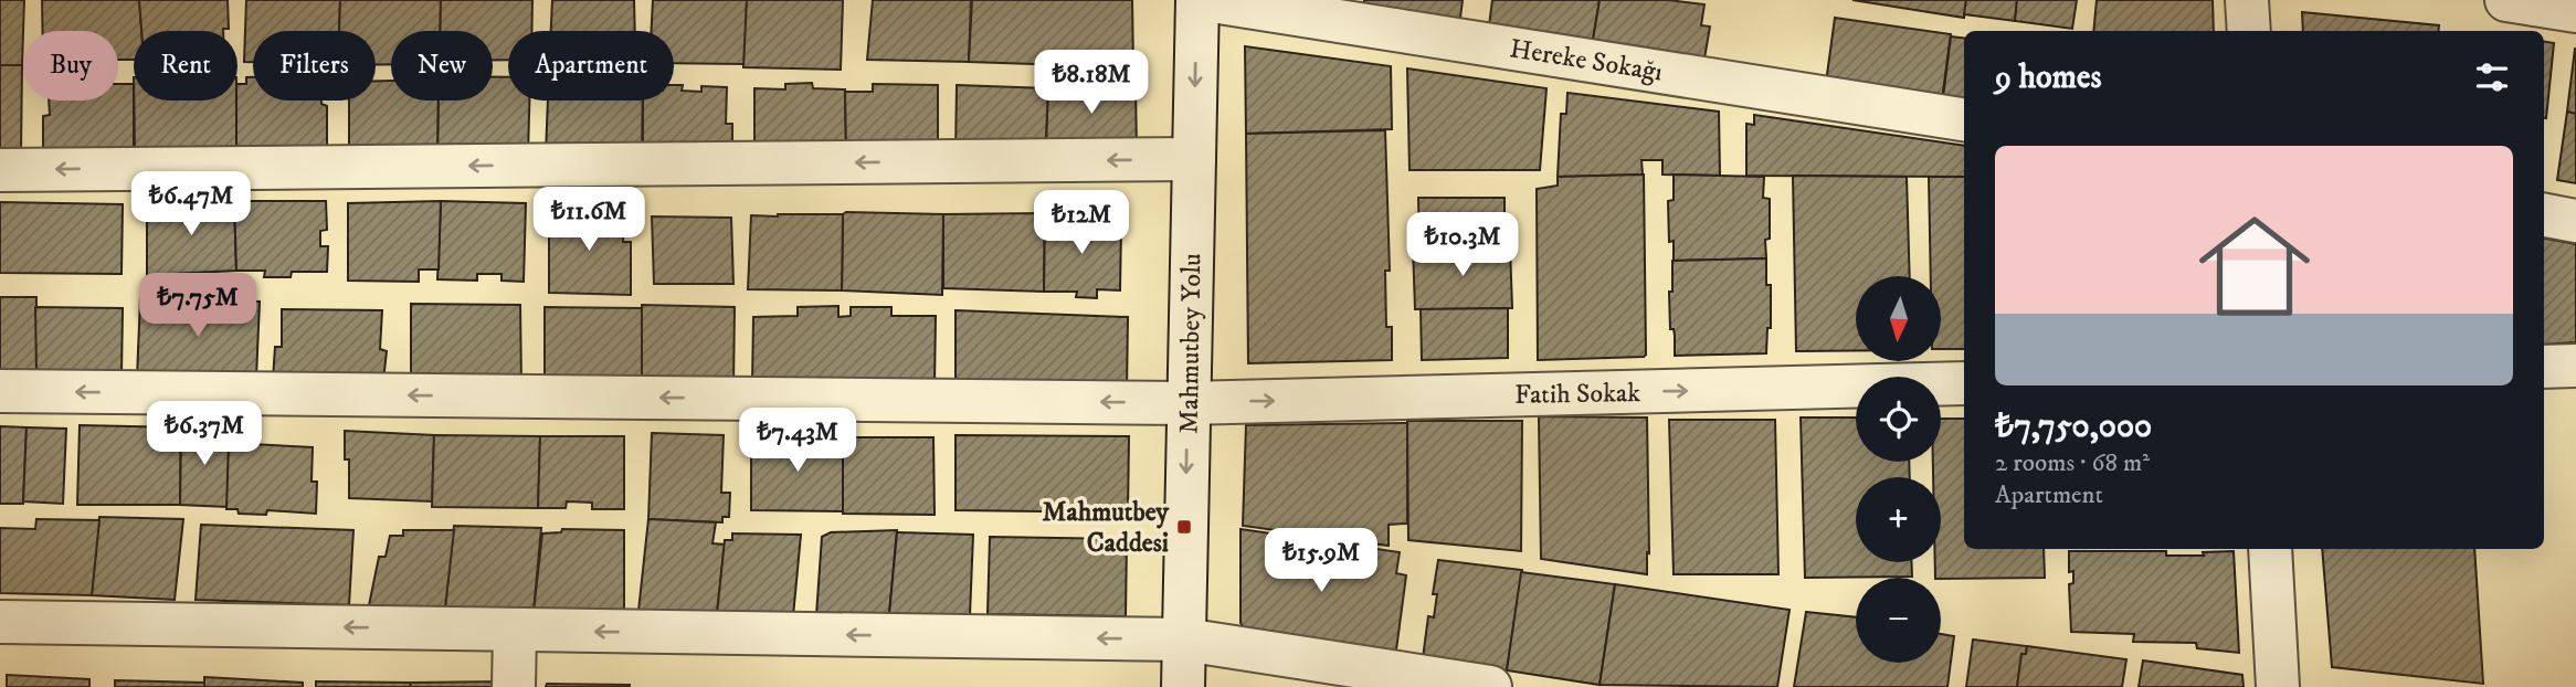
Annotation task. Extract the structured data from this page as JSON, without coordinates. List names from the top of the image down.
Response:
{
  "streets": {
    "street": ["Hereke Sokağı", "Mahmutbey Yolu", "Fatih Sokak"]
  },
  "crossings": [
    ["Mahmutbey Yolu", "Fatih Sokak"]
  ],
  "one_way": ["Mahmutbey Yolu"],
  "places": {
    "transit": ["Mahmutbey Caddesi"]
  },
  "north": "bottom",
  "page": {
    "chip": [
      "Buy",
      "Rent",
      "Filters",
      "New",
      "Apartment"
    ],
    "heading": "9 homes",
    "price": [
      "₺8.18M",
      "₺6.47M",
      "₺11.6M",
      "₺12M",
      "₺10.3M",
      "₺7.75M",
      "₺6.37M",
      "₺7.43M",
      "₺15.9M"
    ],
    "list": [
      {
        "name": "₺7,750,000",
        "note": "2 rooms · 68 m² · Apartment"
      }
    ],
    "map_buttons": ["+", "−"]
  }
}
